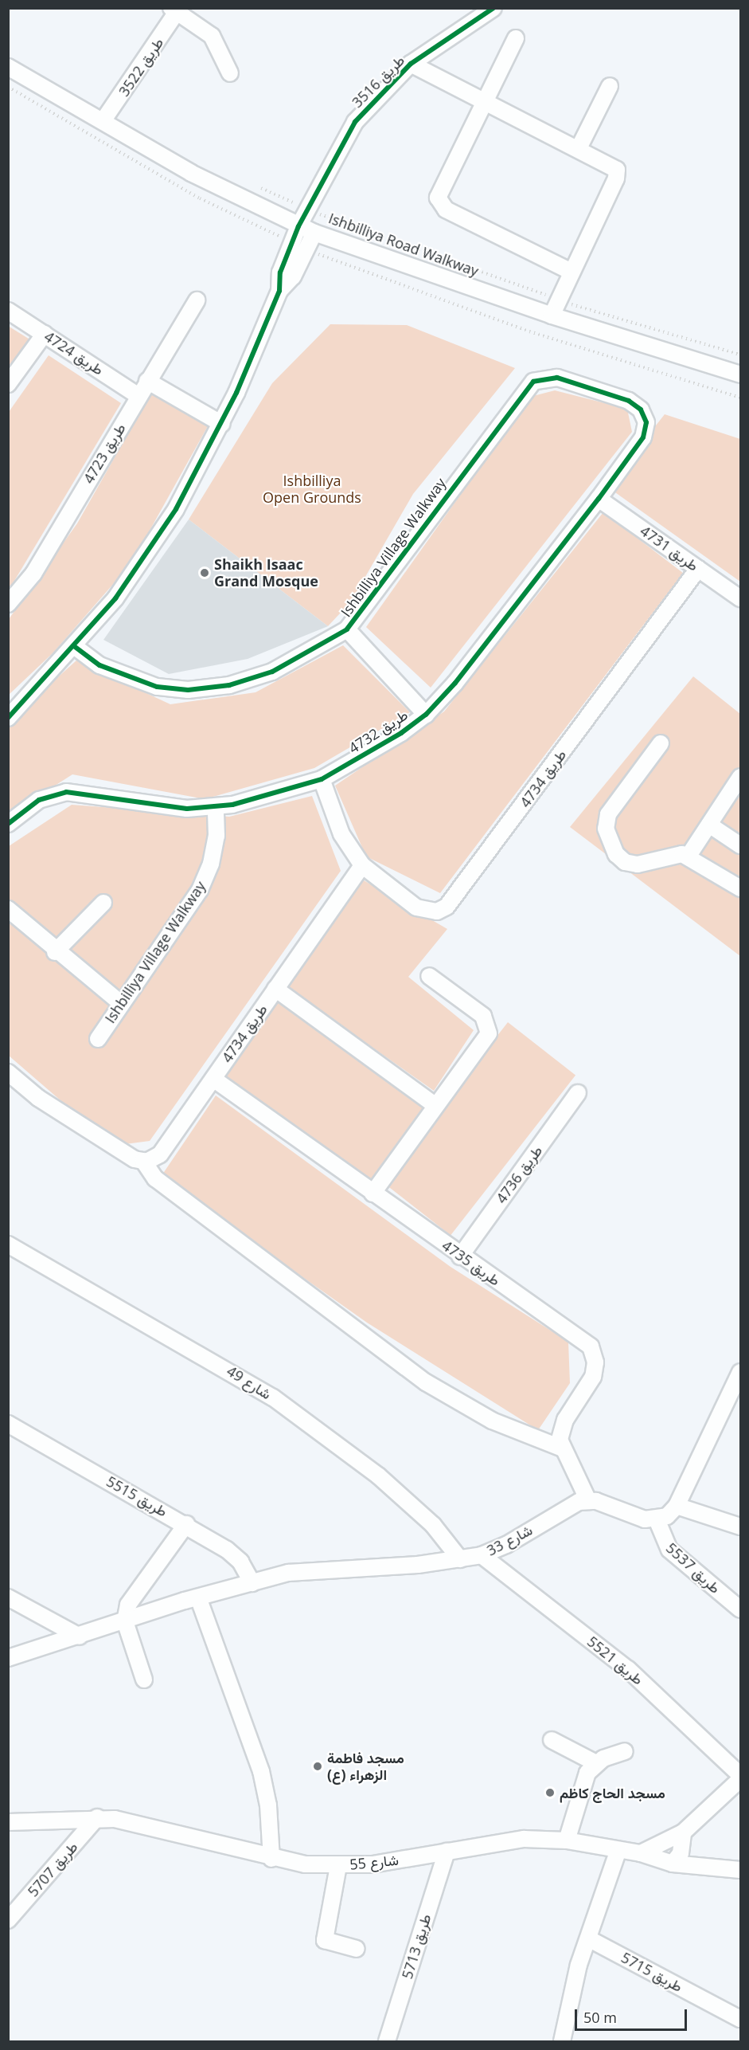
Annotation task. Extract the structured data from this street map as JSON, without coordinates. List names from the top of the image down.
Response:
{
  "streets": {
    "street": [
      "طريق 3522",
      "طريق 3516",
      "طريق 4724",
      "طريق 4723",
      "Ishbilliya Village Walkway",
      "طريق 4731",
      "طريق 4732",
      "طريق 4734",
      "طريق 4736",
      "طريق 4735",
      "شارع 49",
      "طريق 5515",
      "شارع 33",
      "طريق 5537",
      "طريق 5521",
      "شارع 55",
      "طريق 5707",
      "طريق 5713",
      "طريق 5715"
    ],
    "path": ["Ishbilliya Road Walkway"]
  },
  "crossings": [
    ["طريق 3516", "Ishbilliya Road Walkway"],
    ["طريق 4724", "طريق 4723"],
    ["Ishbilliya Village Walkway", "طريق 4732"],
    ["طريق 4731", "طريق 4732"],
    ["طريق 4731", "طريق 4734"],
    ["طريق 4732", "طريق 4734"],
    ["طريق 4734", "طريق 4735"],
    ["طريق 4736", "طريق 4735"],
    ["طريق 4735", "شارع 33"],
    ["شارع 49", "شارع 33"],
    ["طريق 5515", "شارع 33"],
    ["شارع 33", "طريق 5521"],
    ["شارع 55", "طريق 5707"],
    ["شارع 55", "طريق 5713"]
  ],
  "parks": ["Ishbilliya Open Grounds"],
  "places": ["Shaikh Isaac Grand Mosque", "مسجد فاطمة الزهراء (ع)", "مسجد الحاج كاظم"],
  "scale_bar": "50 m"
}
